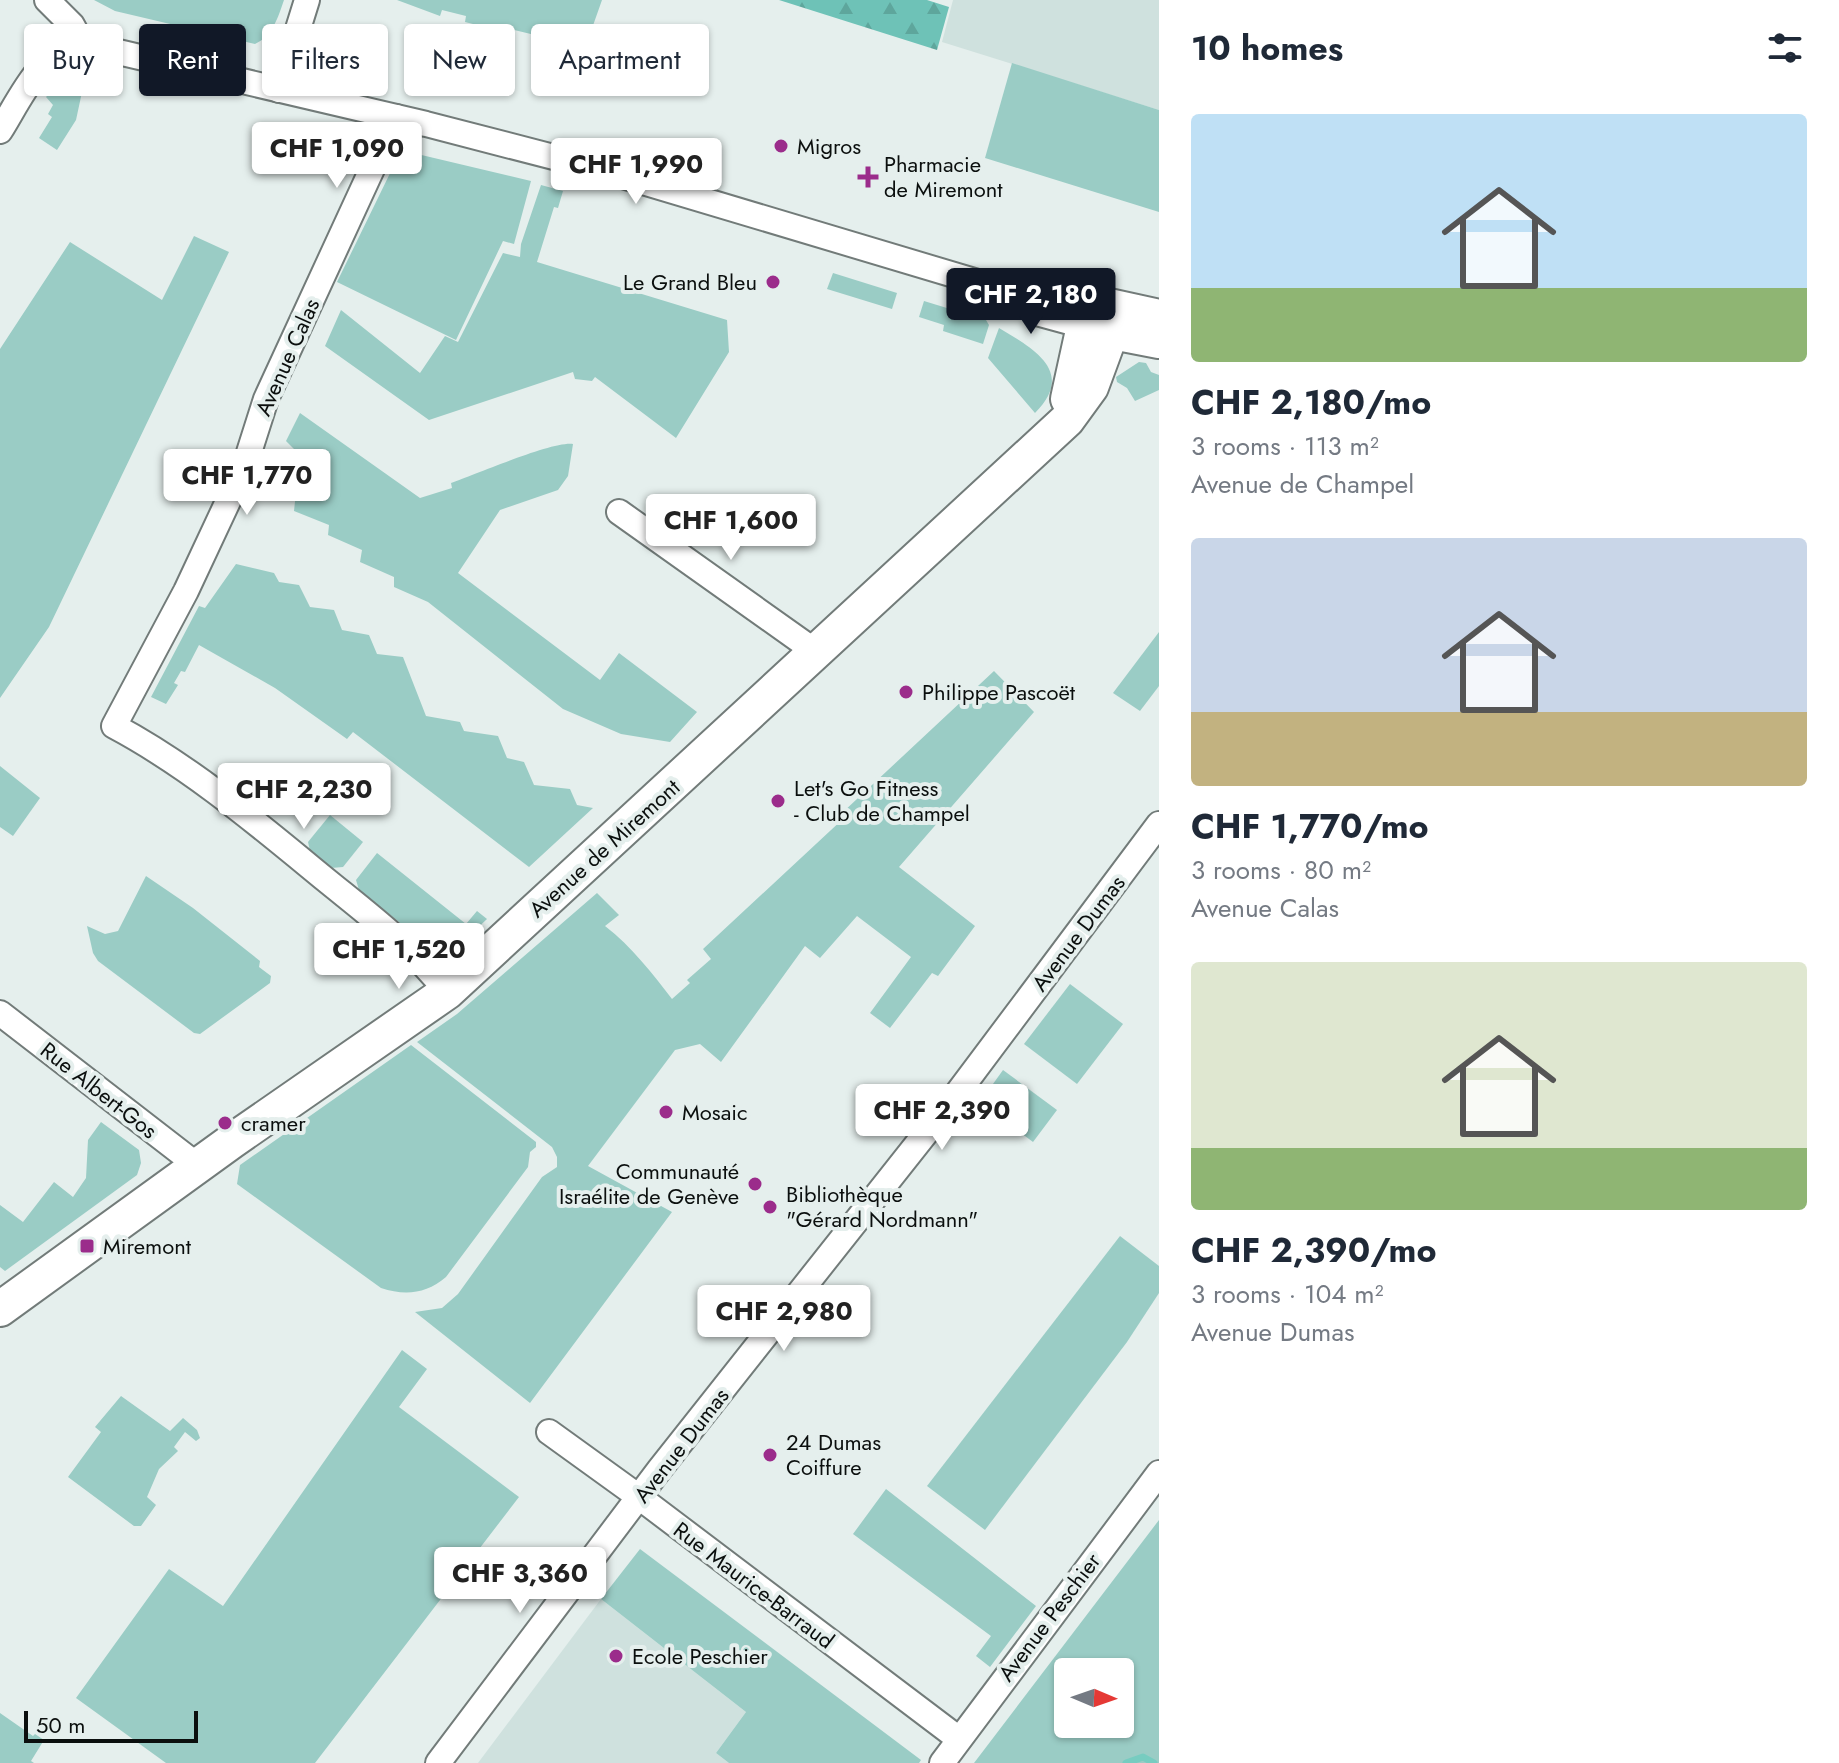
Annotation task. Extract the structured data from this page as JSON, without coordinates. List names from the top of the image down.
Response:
{
  "streets": {
    "street": [
      "Avenue Calas",
      "Avenue de Miremont",
      "Avenue Dumas",
      "Rue Albert-Gos",
      "Rue Maurice-Barraud",
      "Avenue Peschier"
    ]
  },
  "crossings": [
    ["Avenue Calas", "Avenue de Miremont"],
    ["Avenue de Miremont", "Rue Albert-Gos"],
    ["Avenue Dumas", "Rue Maurice-Barraud"],
    ["Rue Maurice-Barraud", "Avenue Peschier"]
  ],
  "places": {
    "other": [
      "Migros",
      "Le Grand Bleu",
      "Philippe Pascoët",
      "Let's Go Fitness - Club de Champel",
      "Mosaic",
      "cramer",
      "Communauté Israélite de Genève",
      "Bibliothèque \"Gérard Nordmann\"",
      "24 Dumas Coiffure",
      "Ecole Peschier"
    ],
    "health": ["Pharmacie de Miremont"],
    "transit": ["Miremont"]
  },
  "scale_bar": "50 m",
  "north": "right",
  "page": {
    "heading": "10 homes",
    "chip": [
      "Buy",
      "Rent",
      "Filters",
      "New",
      "Apartment"
    ],
    "list": [
      {
        "name": "CHF 2,180/mo",
        "note": "3 rooms · 113 m² · Avenue de Champel"
      },
      {
        "name": "CHF 1,770/mo",
        "note": "3 rooms · 80 m² · Avenue Calas"
      },
      {
        "name": "CHF 2,390/mo",
        "note": "3 rooms · 104 m² · Avenue Dumas"
      }
    ],
    "price": [
      "CHF 1,090",
      "CHF 1,990",
      "CHF 2,180",
      "CHF 1,770",
      "CHF 1,600",
      "CHF 2,230",
      "CHF 1,520",
      "CHF 2,390",
      "CHF 2,980",
      "CHF 3,360"
    ],
    "scale": "50 m"
  }
}
